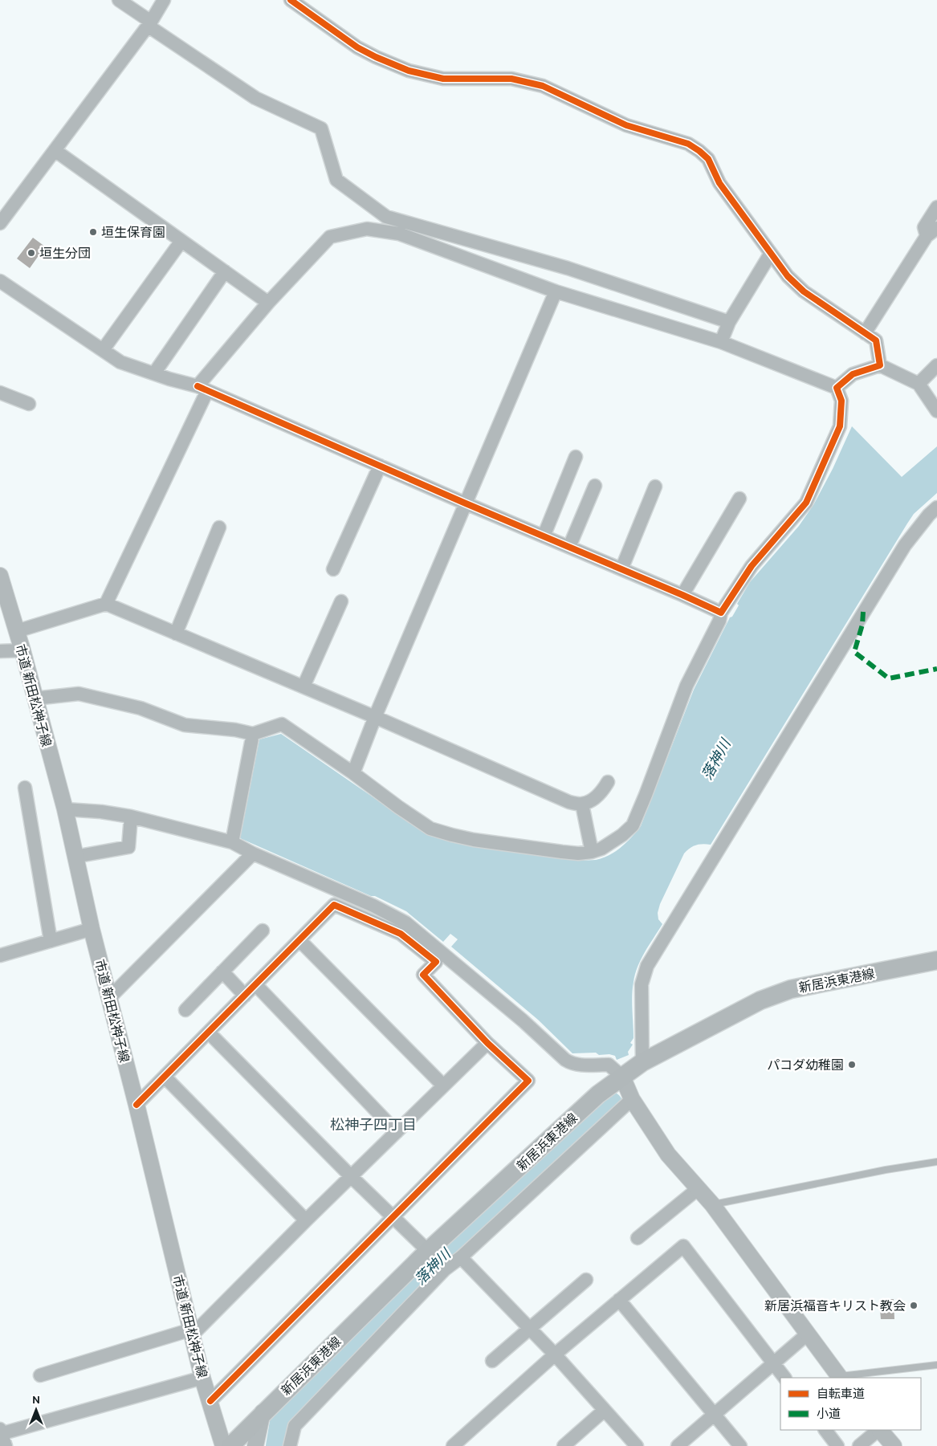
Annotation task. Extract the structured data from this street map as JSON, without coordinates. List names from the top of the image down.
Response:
{
  "streets": {
    "main road": ["新居浜東港線"],
    "street": ["市道 新田松神子線"]
  },
  "districts": ["松神子四丁目"],
  "water": ["落神川"],
  "places": [
    "垣生保育園",
    "垣生分団",
    "パコダ幼稚園",
    "新居浜福音キリスト教会"
  ],
  "legend": ["自転車道", "小道"],
  "north": "top"
}
